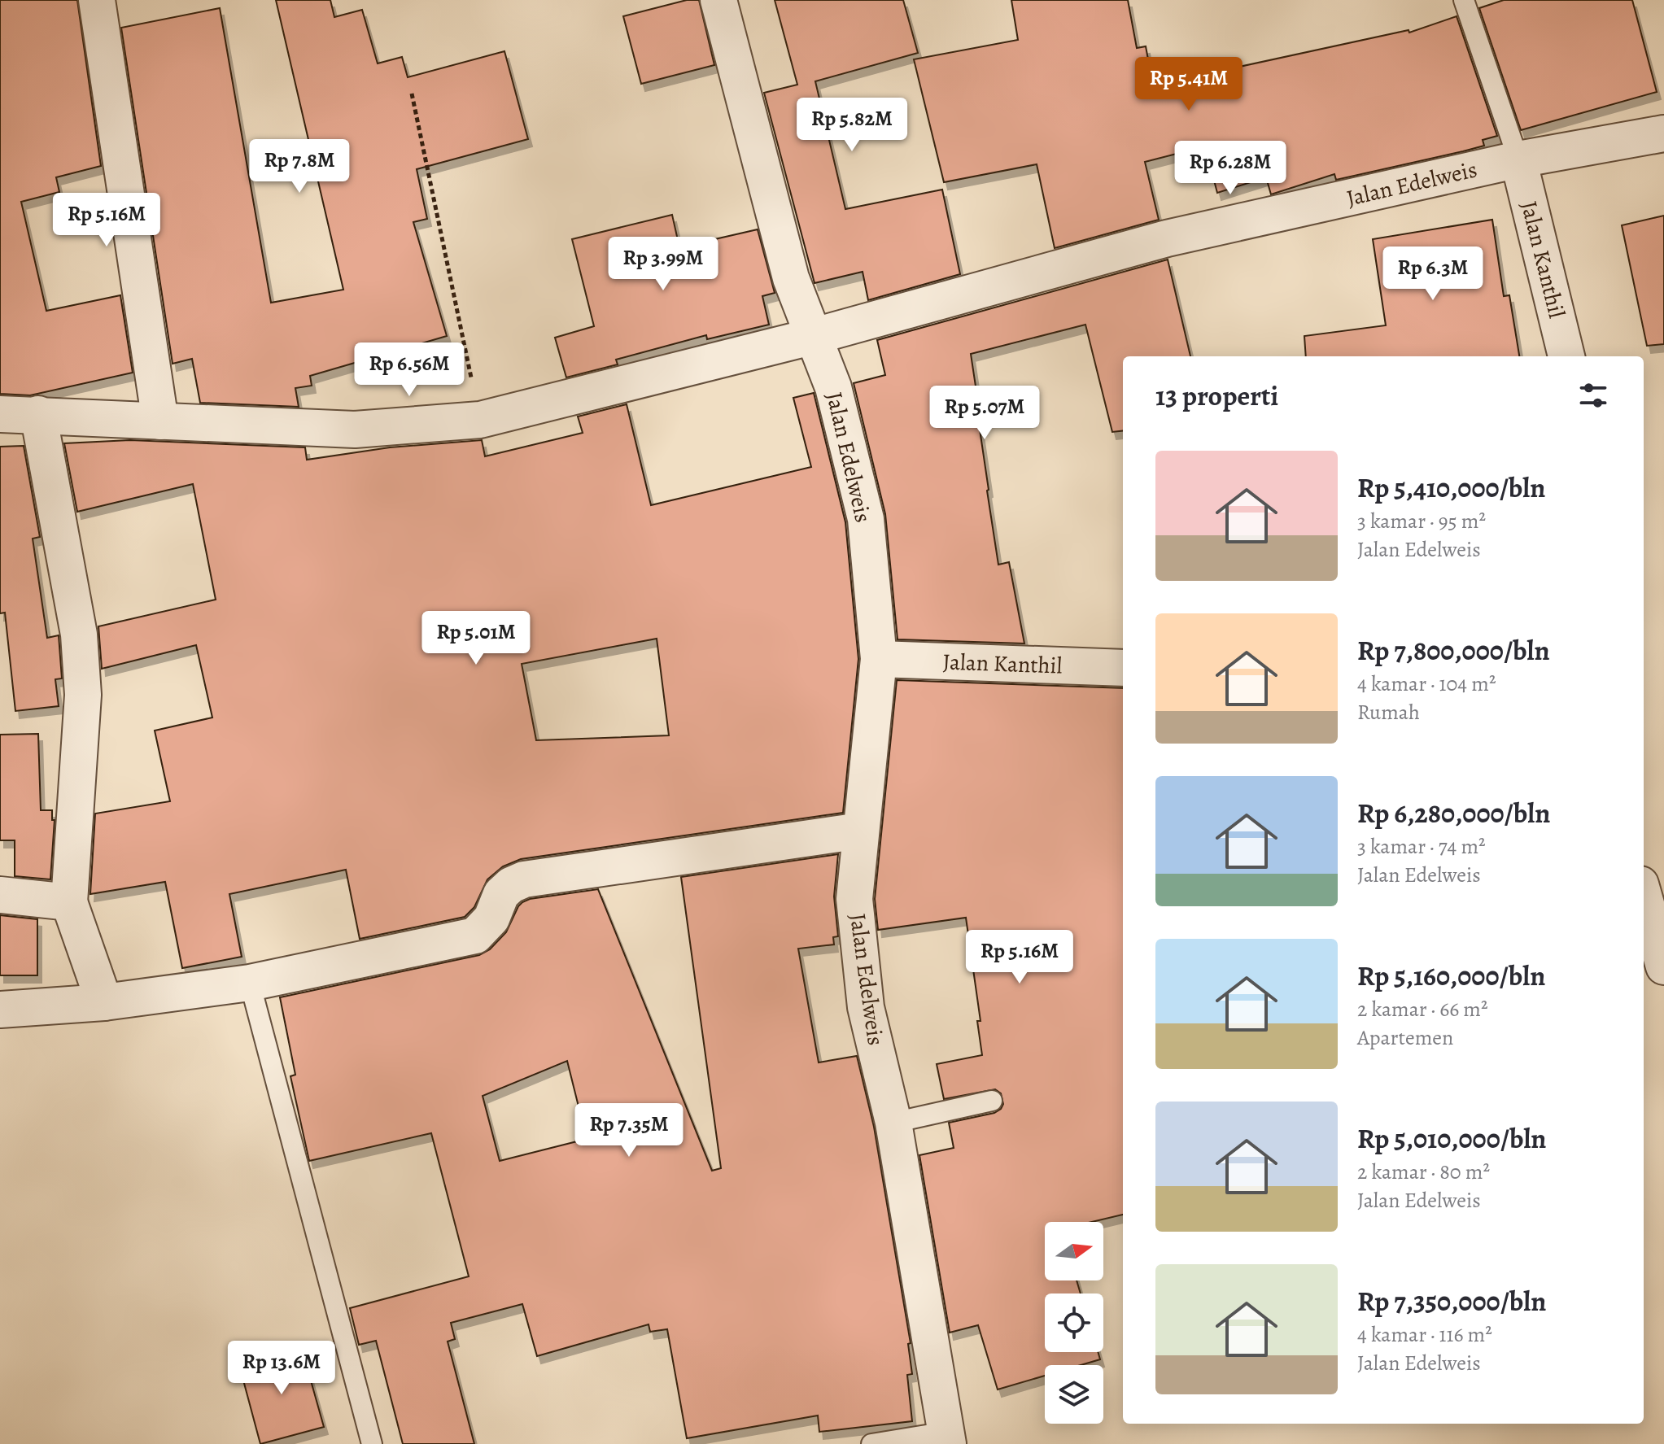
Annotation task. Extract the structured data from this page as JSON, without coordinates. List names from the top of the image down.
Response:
{
  "streets": {
    "street": ["Jalan Edelweis", "Jalan Kanthil"]
  },
  "crossings": [
    ["Jalan Edelweis", "Jalan Kanthil"]
  ],
  "north": "right",
  "page": {
    "price": [
      "Rp 5.41M",
      "Rp 5.82M",
      "Rp 7.8M",
      "Rp 6.28M",
      "Rp 5.16M",
      "Rp 3.99M",
      "Rp 6.3M",
      "Rp 6.56M",
      "Rp 5.07M",
      "Rp 5.01M",
      "Rp 5.16M",
      "Rp 7.35M",
      "Rp 13.6M"
    ],
    "heading": "13 properti",
    "list": [
      {
        "name": "Rp 5,410,000/bln",
        "note": "3 kamar · 95 m² · Jalan Edelweis"
      },
      {
        "name": "Rp 7,800,000/bln",
        "note": "4 kamar · 104 m² · Rumah"
      },
      {
        "name": "Rp 6,280,000/bln",
        "note": "3 kamar · 74 m² · Jalan Edelweis"
      },
      {
        "name": "Rp 5,160,000/bln",
        "note": "2 kamar · 66 m² · Apartemen"
      },
      {
        "name": "Rp 5,010,000/bln",
        "note": "2 kamar · 80 m² · Jalan Edelweis"
      },
      {
        "name": "Rp 7,350,000/bln",
        "note": "4 kamar · 116 m² · Jalan Edelweis"
      }
    ]
  }
}
